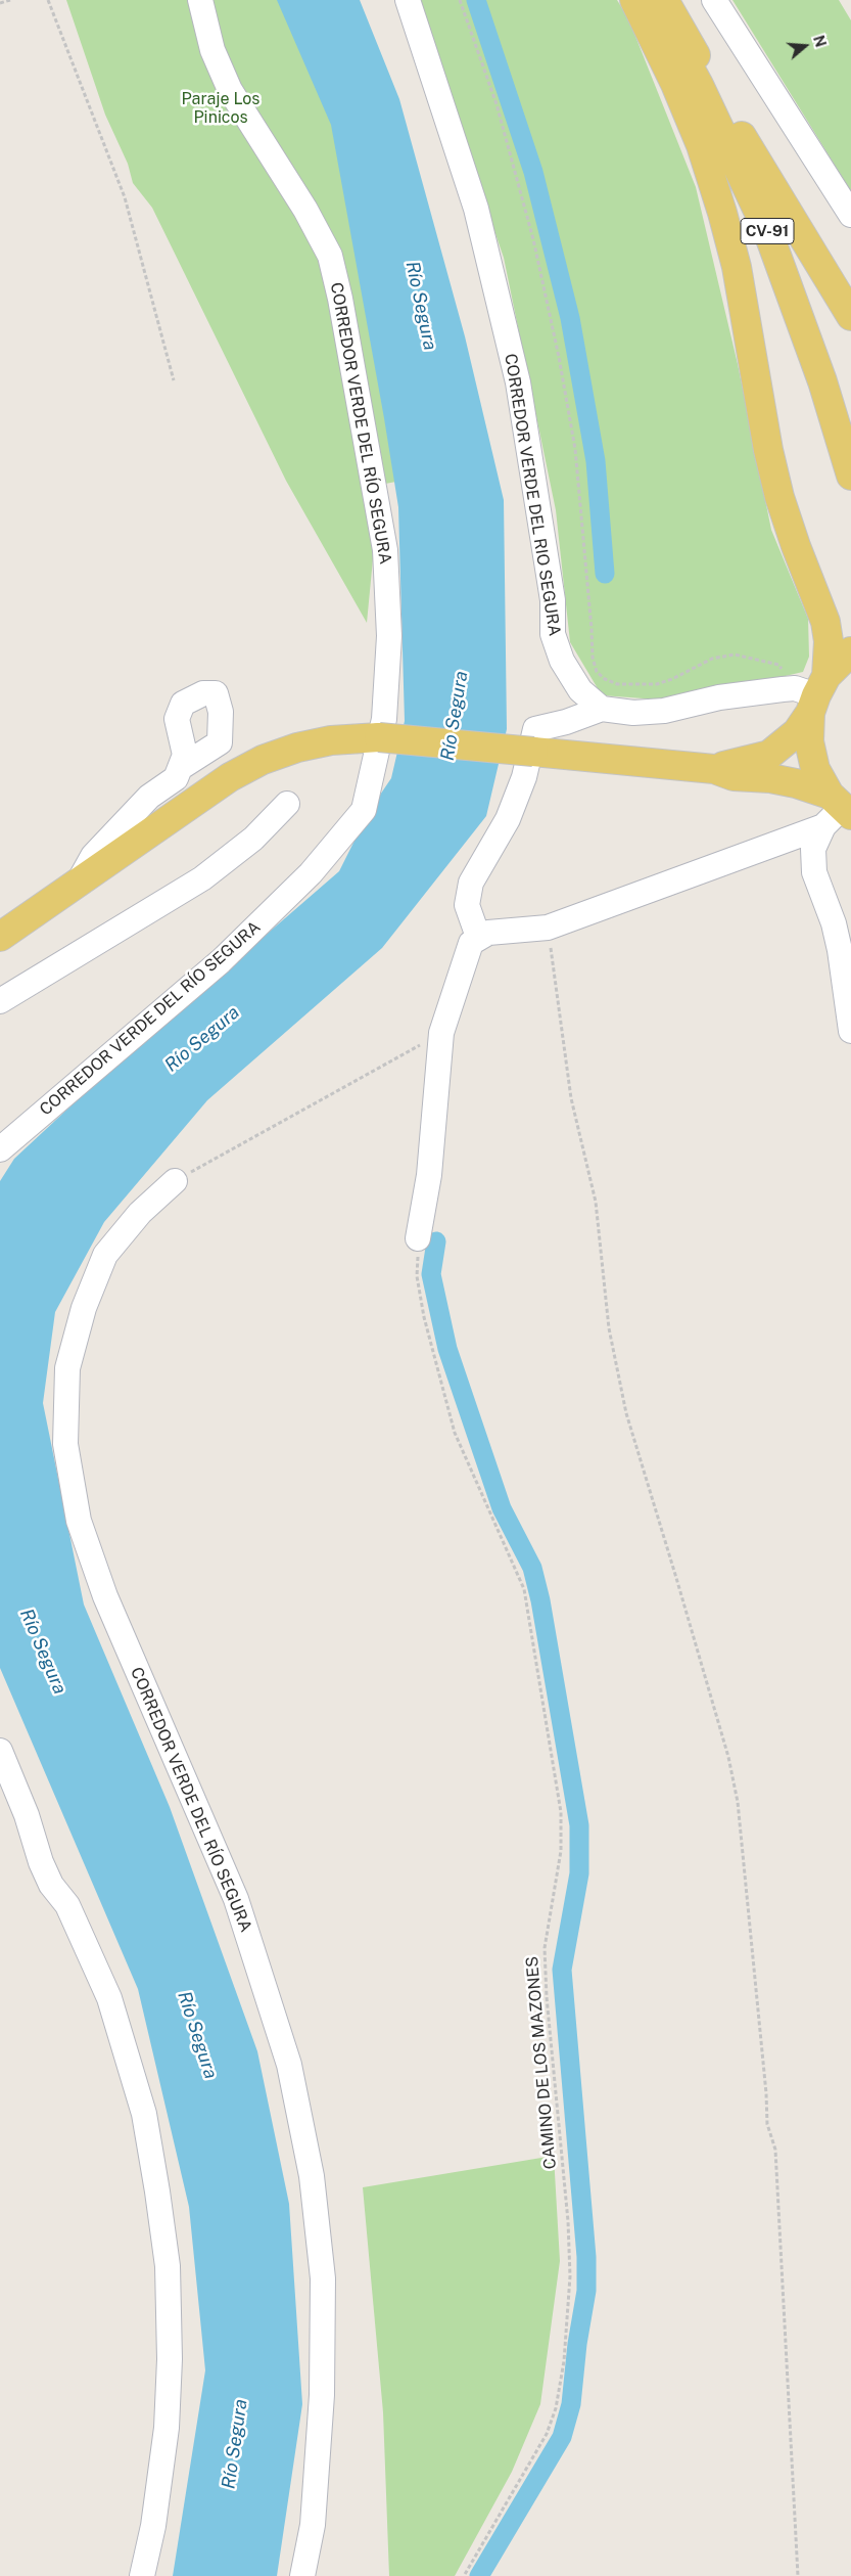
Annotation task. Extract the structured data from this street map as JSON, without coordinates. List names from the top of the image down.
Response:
{
  "streets": {
    "main road": ["CV-91"],
    "street": ["CORREDOR VERDE DEL RÍO SEGURA", "CORREDOR VERDE DEL RIO SEGURA"],
    "path": ["CAMINO DE LOS MAZONES"]
  },
  "water": ["Río Segura"],
  "parks": ["Paraje Los Pinicos"],
  "north": "right"
}
